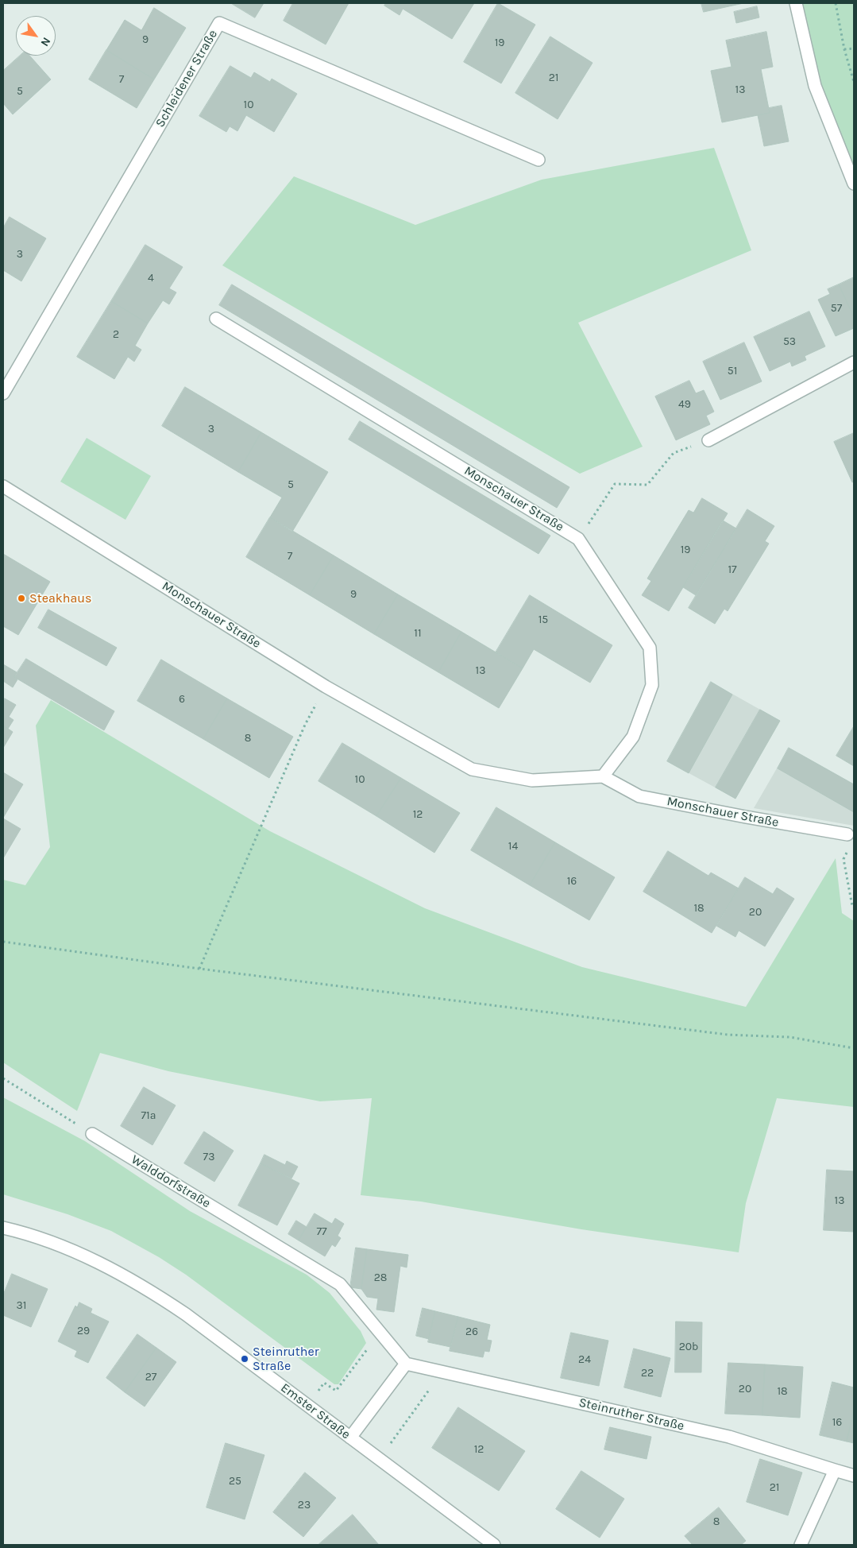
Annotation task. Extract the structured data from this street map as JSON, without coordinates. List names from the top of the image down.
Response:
{
  "streets": {
    "street": [
      "Schleidener Straße",
      "Monschauer Straße",
      "Walddorfstraße",
      "Emster Straße",
      "Steinruther Straße"
    ]
  },
  "crossings": [
    ["Walddorfstraße", "Steinruther Straße"]
  ],
  "places": ["Steakhaus", "Steinruther Straße"],
  "house_numbers": [
    "9",
    "19",
    "21",
    "7",
    "13",
    "5",
    "10",
    "3",
    "4",
    "57",
    "2",
    "53",
    "51",
    "49",
    "3",
    "5",
    "19",
    "7",
    "17",
    "9",
    "15",
    "11",
    "13",
    "6",
    "8",
    "10",
    "12",
    "14",
    "16",
    "18",
    "20",
    "71a",
    "73",
    "13",
    "77",
    "28",
    "31",
    "29",
    "26",
    "20b",
    "24",
    "22",
    "27",
    "20",
    "18",
    "16",
    "12",
    "25",
    "21",
    "23",
    "8"
  ],
  "north": "bottom right"
}
